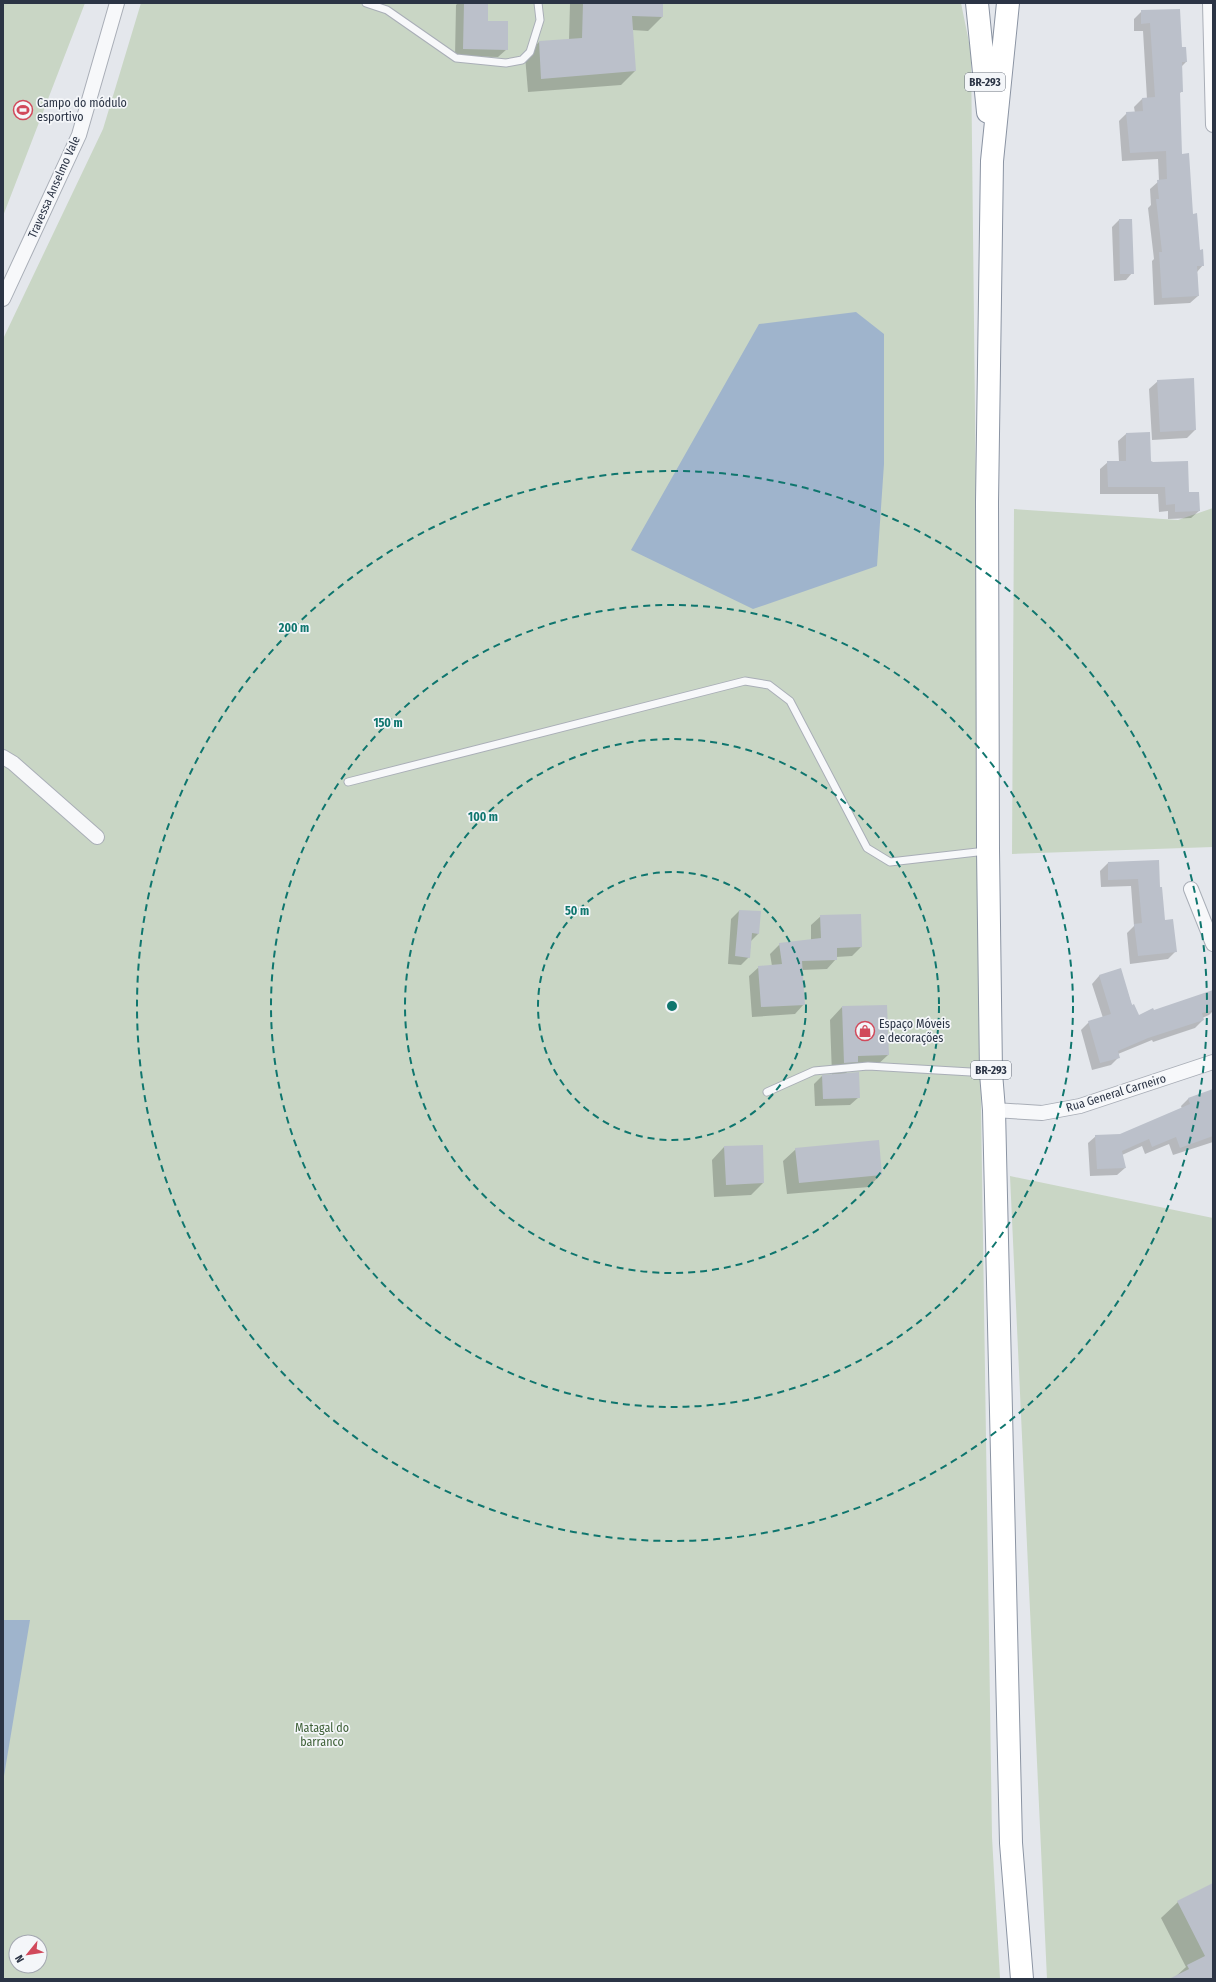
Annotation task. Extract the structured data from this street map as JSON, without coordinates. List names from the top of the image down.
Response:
{
  "streets": {
    "highway": ["BR-293"],
    "street": ["Travessa Anselmo Vale", "Rua General Carneiro"]
  },
  "crossings": [
    ["BR-293", "Rua General Carneiro"]
  ],
  "parks": ["Matagal do barranco"],
  "places": {
    "sports": ["Campo do módulo esportivo"],
    "shop": ["Espaço Móveis e decorações"]
  },
  "north": "bottom left",
  "rings": [
    "200 m",
    "150 m",
    "100 m",
    "50 m"
  ]
}
